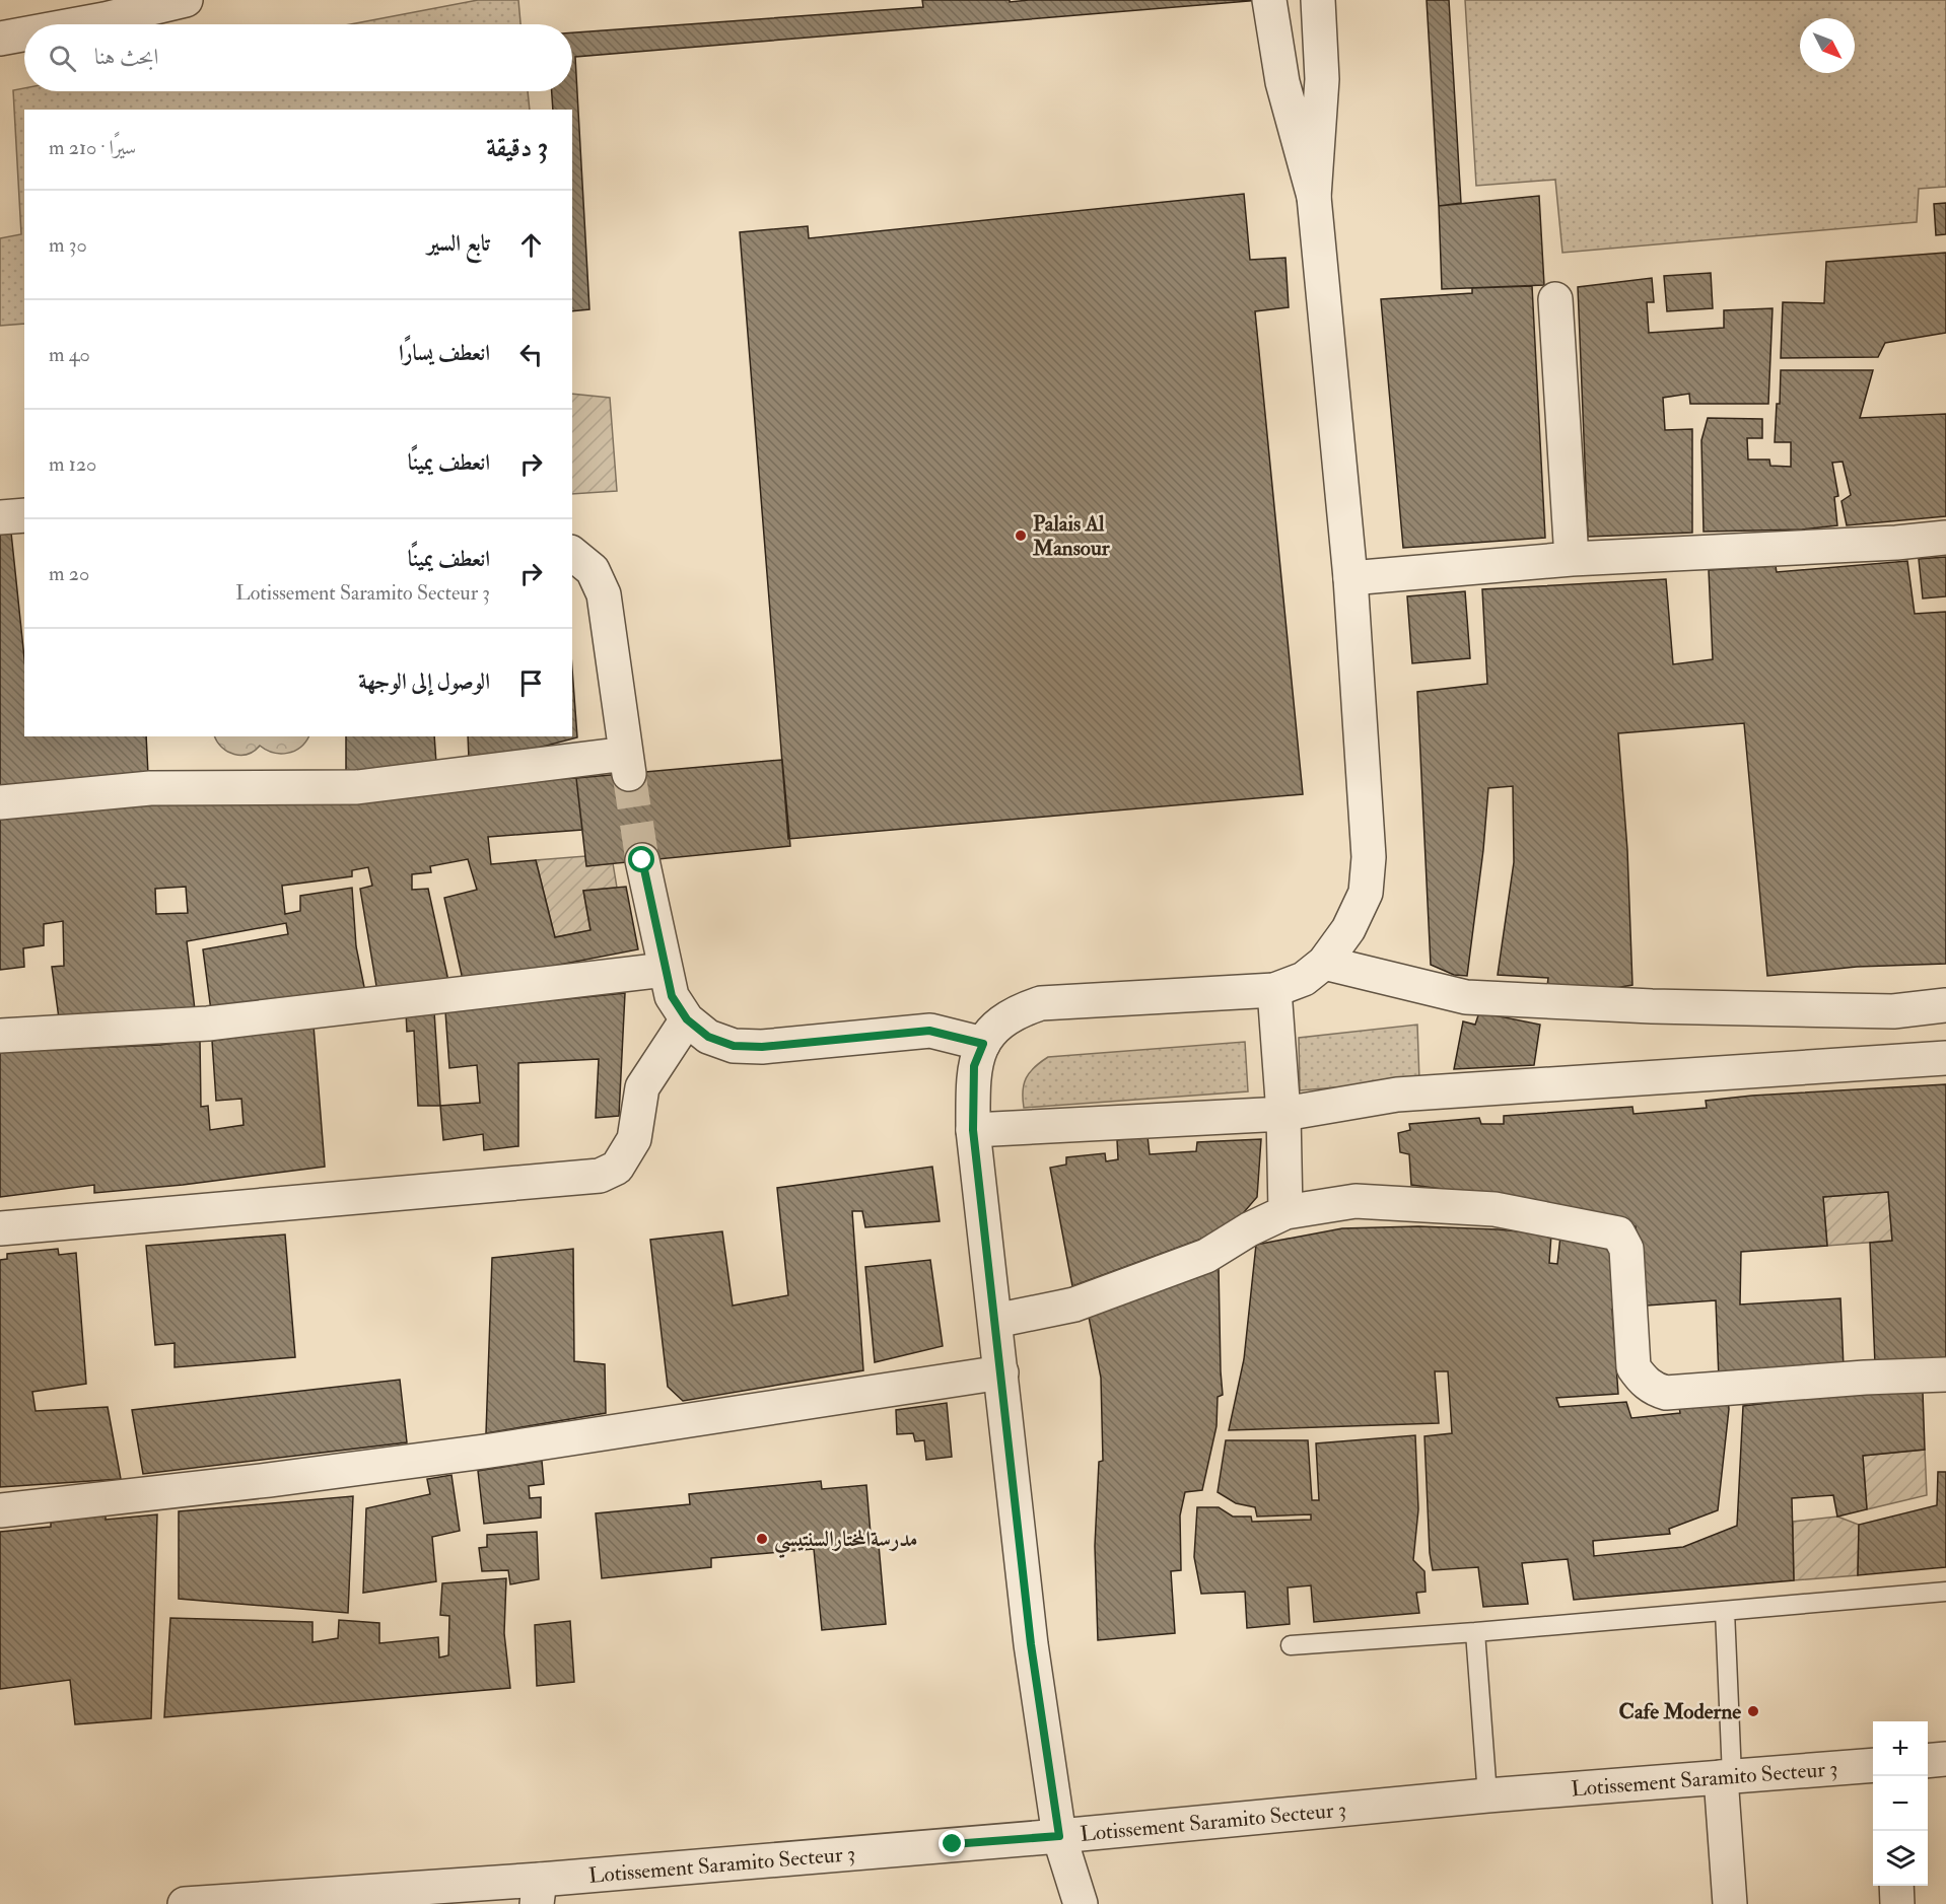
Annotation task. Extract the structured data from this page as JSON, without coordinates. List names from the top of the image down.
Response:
{
  "streets": {
    "street": ["Lotissement Saramito Secteur 3"]
  },
  "places": ["Palais Al Mansour", "مدرسةالمختارالسنتيسي", "Cafe Moderne"],
  "north": "bottom right",
  "page": {
    "search": "ابحث هنا",
    "heading": ["3 دقيقة", "سيرًا · 210 m"],
    "list": [
      ["تابع السير", "30 m"],
      ["انعطف يسارًا", "40 m"],
      ["انعطف يمينًا", "120 m"],
      ["انعطف يمينًا", "Lotissement Saramito Secteur 3", "20 m"],
      "الوصول إلى الوجهة"
    ],
    "map_buttons": ["+", "−"]
  }
}
